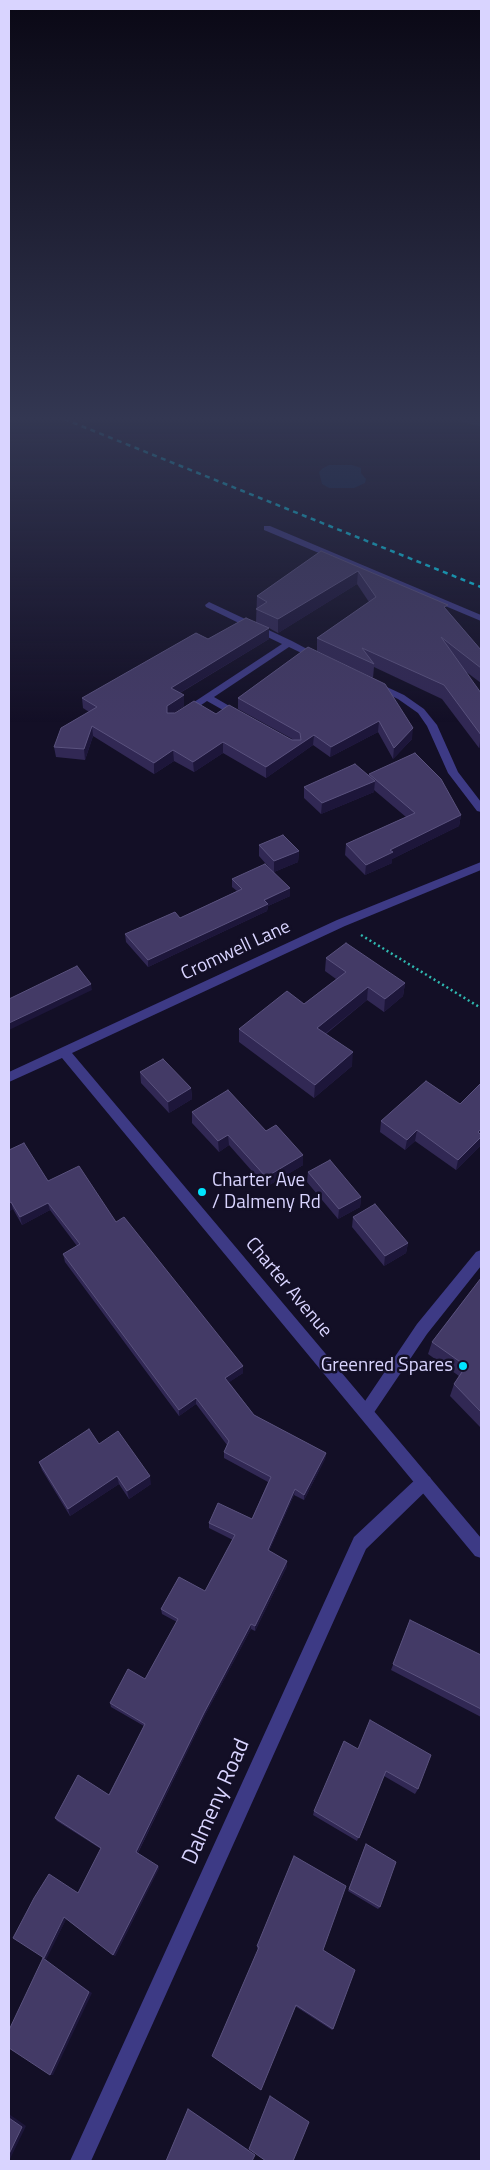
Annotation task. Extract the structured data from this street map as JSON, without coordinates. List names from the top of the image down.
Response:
{
  "streets": {
    "street": ["Cromwell Lane", "Charter Avenue", "Dalmeny Road"]
  },
  "crossings": [
    ["Cromwell Lane", "Charter Avenue"],
    ["Charter Avenue", "Dalmeny Road"]
  ],
  "places": ["Charter Ave / Dalmeny Rd", "Greenred Spares"]
}
